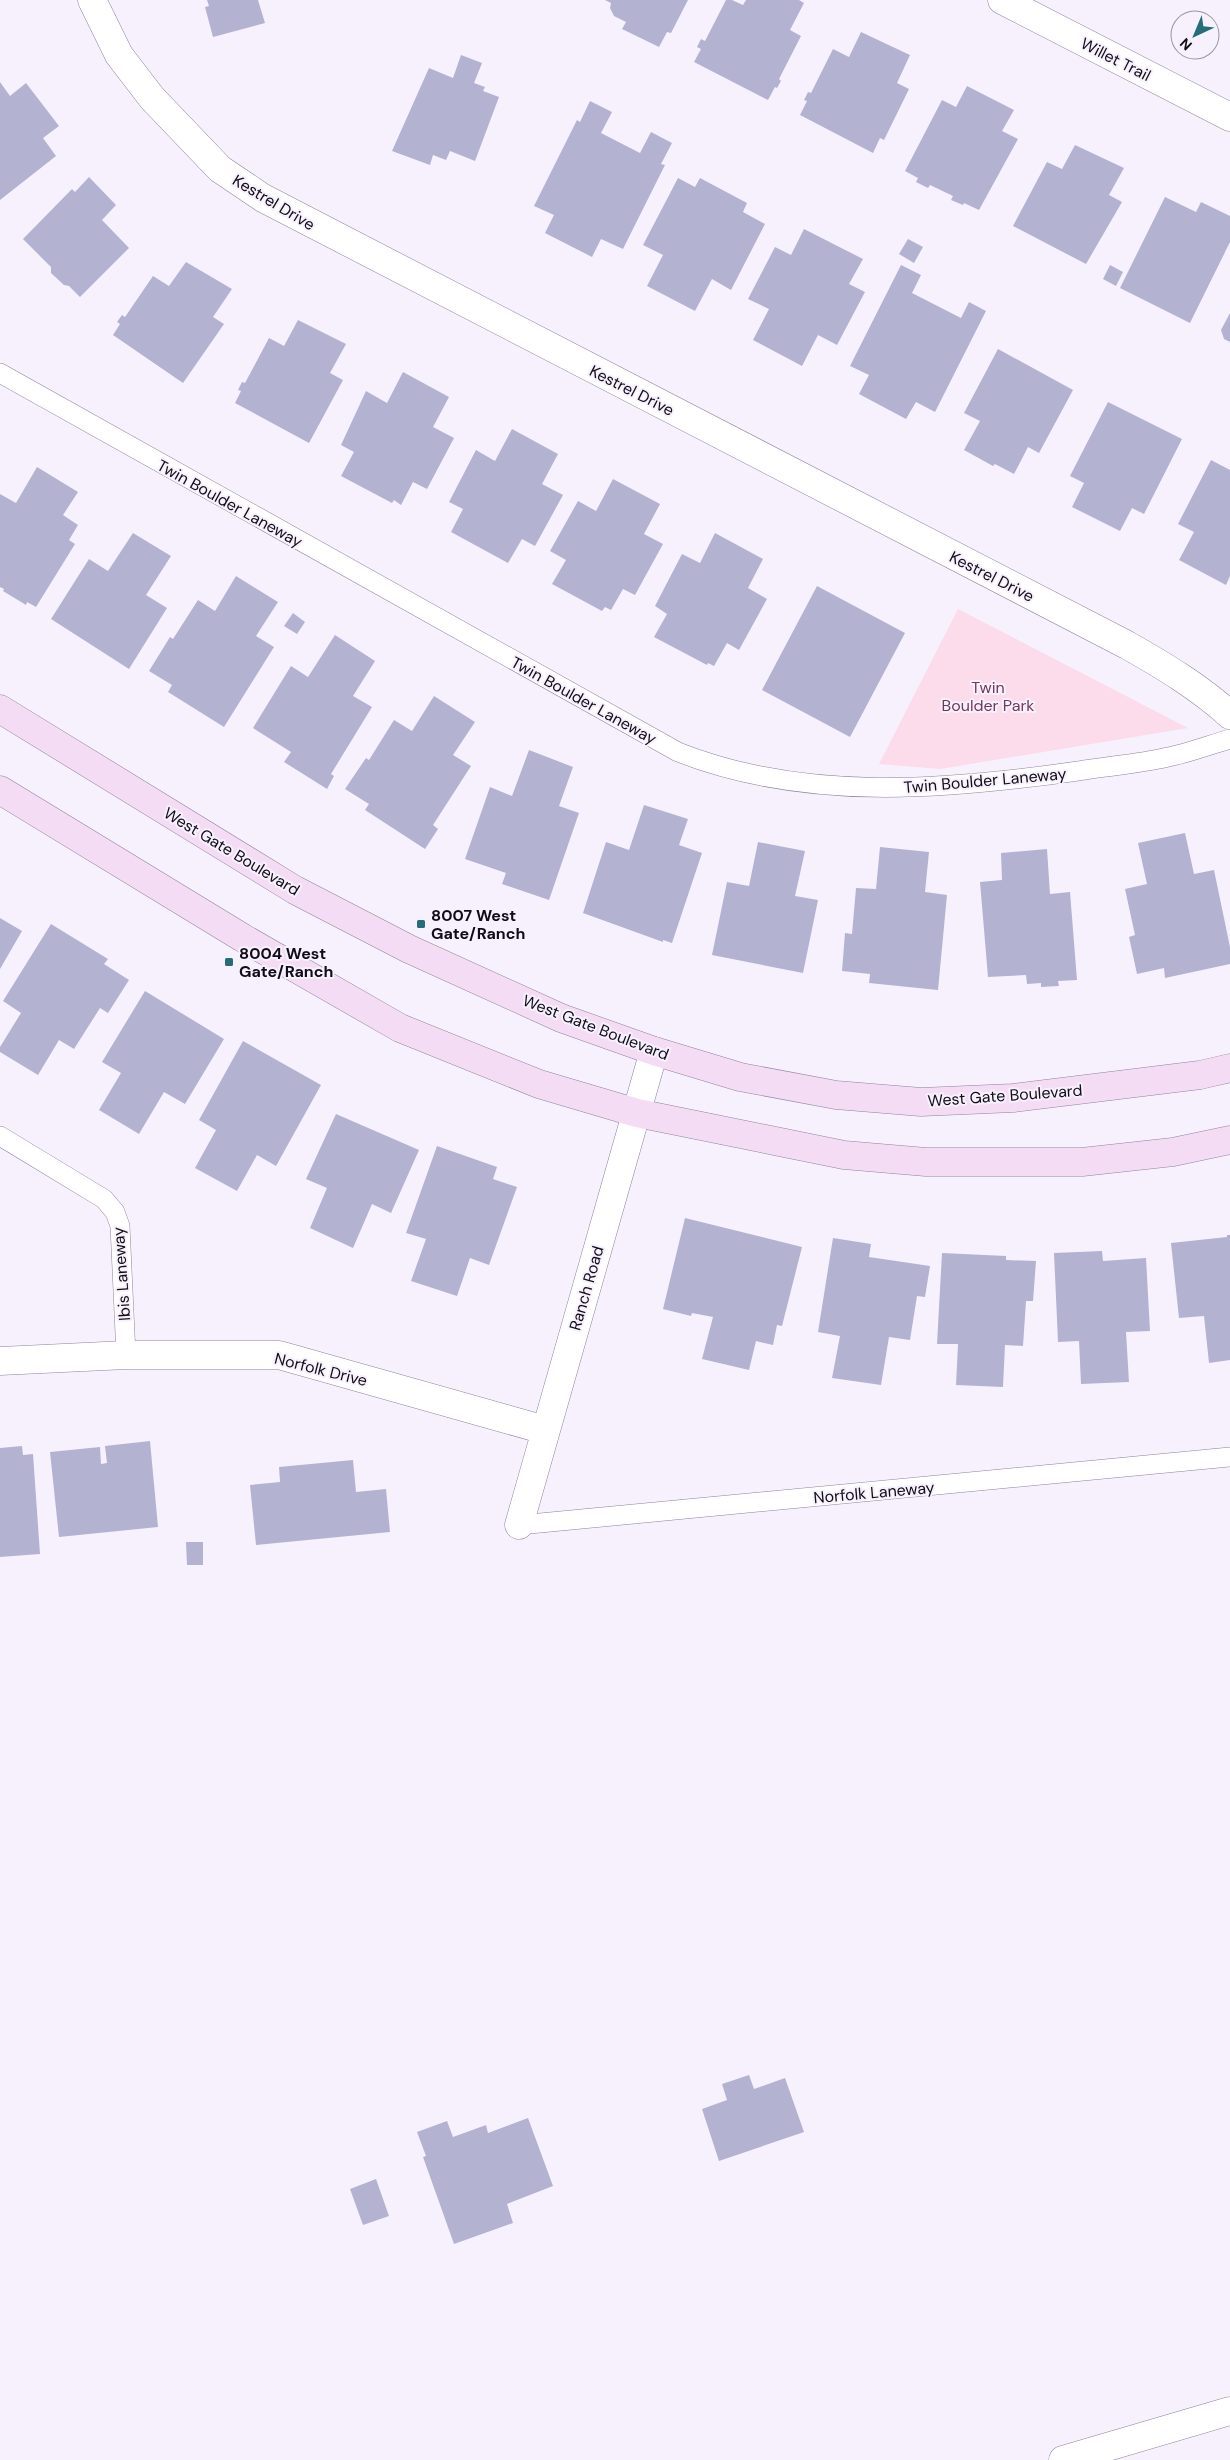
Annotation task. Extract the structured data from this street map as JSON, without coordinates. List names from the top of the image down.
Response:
{
  "streets": {
    "main road": ["West Gate Boulevard"],
    "street": [
      "Willet Trail",
      "Kestrel Drive",
      "Ranch Road",
      "Norfolk Drive"
    ],
    "lane": ["Twin Boulder Laneway", "Ibis Laneway", "Norfolk Laneway"]
  },
  "crossings": [
    ["West Gate Boulevard", "Ranch Road"],
    ["Ibis Laneway", "Norfolk Drive"],
    ["Ranch Road", "Norfolk Drive"],
    ["Ranch Road", "Norfolk Laneway"]
  ],
  "parks": ["Twin Boulder Park"],
  "places": {
    "transit": ["8007 West Gate/Ranch", "8004 West Gate/Ranch"]
  },
  "north": "bottom left"
}
